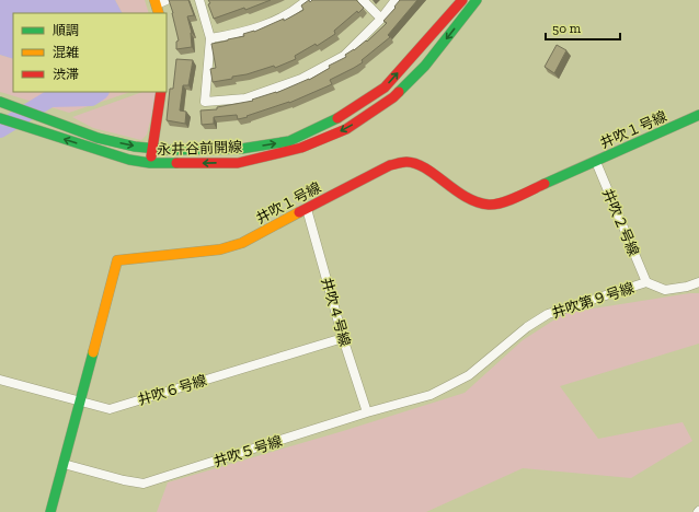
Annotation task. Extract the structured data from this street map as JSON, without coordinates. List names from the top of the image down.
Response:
{
  "streets": {
    "street": [
      "井吹１号線",
      "永井谷前開線",
      "井吹２号線",
      "井吹第９号線",
      "井吹４号線",
      "井吹６号線",
      "井吹５号線"
    ]
  },
  "crossings": [
    ["井吹１号線", "井吹２号線"],
    ["井吹１号線", "井吹４号線"],
    ["井吹１号線", "井吹６号線"],
    ["井吹１号線", "井吹５号線"],
    ["井吹２号線", "井吹第９号線"],
    ["井吹第９号線", "井吹５号線"],
    ["井吹４号線", "井吹６号線"],
    ["井吹４号線", "井吹５号線"]
  ],
  "legend": ["順調", "混雑", "渋滞"],
  "scale_bar": "50 m"
}
